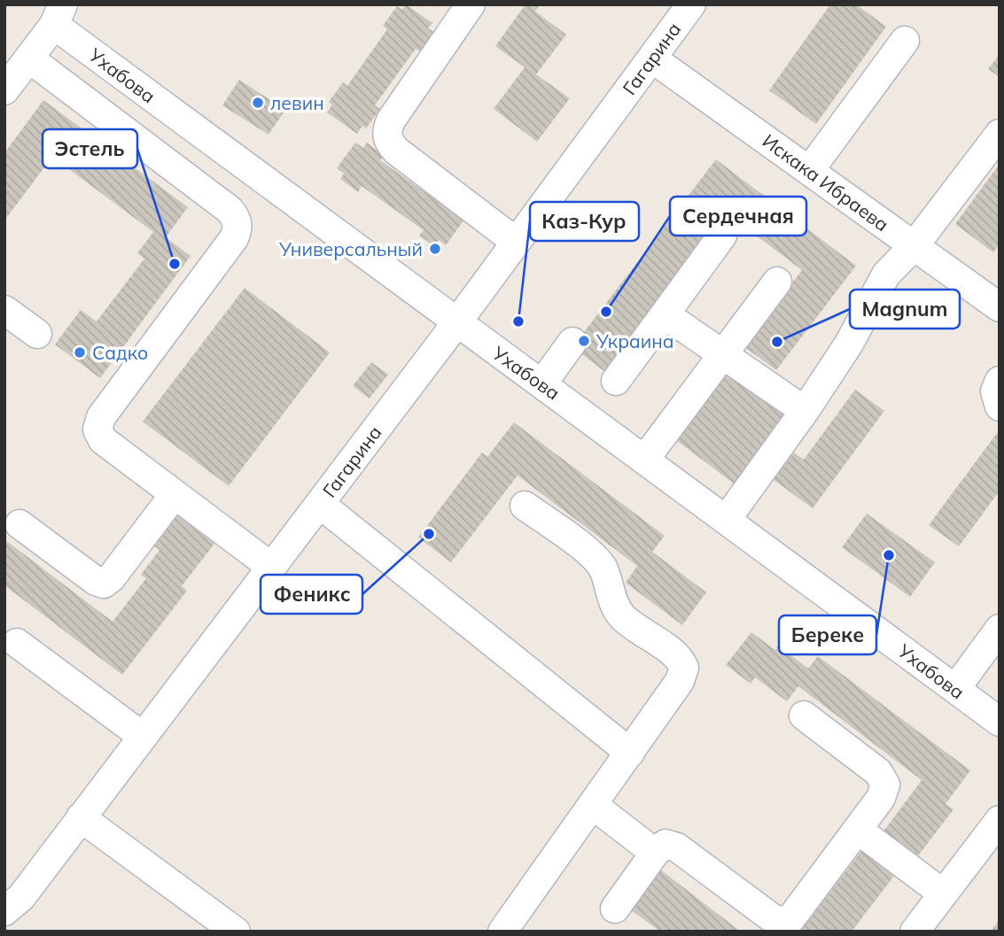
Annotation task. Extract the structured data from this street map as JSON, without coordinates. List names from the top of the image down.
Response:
{
  "streets": {
    "street": ["Гагарина", "Ухабова", "Искака Ибраева"]
  },
  "crossings": [
    ["Гагарина", "Ухабова"],
    ["Гагарина", "Искака Ибраева"]
  ],
  "places": [
    "левин",
    "Универсальный",
    "Эстель",
    "Сердечная",
    "Каз-Кур",
    "Украина",
    "Magnum",
    "Садко",
    "Феникс",
    "Береке"
  ]
}
